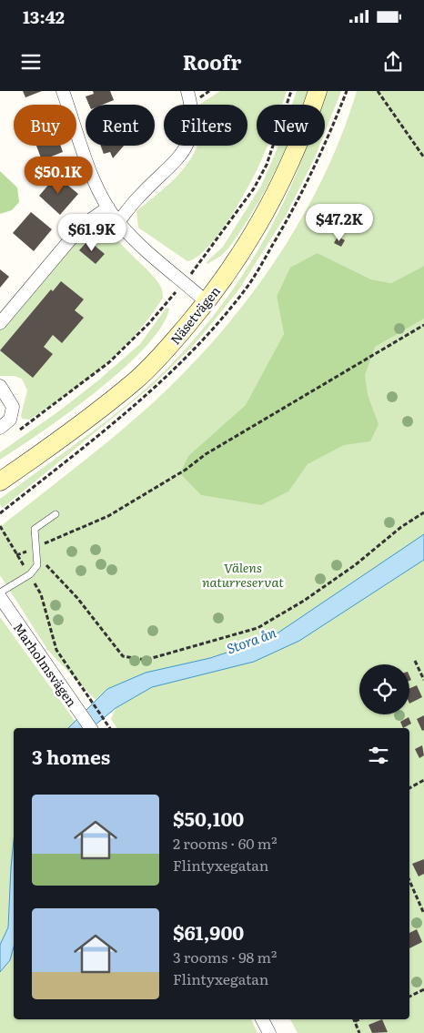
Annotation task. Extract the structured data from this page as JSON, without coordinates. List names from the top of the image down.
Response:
{
  "streets": {
    "street": ["Näsetvägen", "Marholmsvägen"]
  },
  "water": ["Stora ån"],
  "parks": ["Välens naturreservat"],
  "page": {
    "status": "13:42",
    "header": "Roofr",
    "chip": [
      "Buy",
      "Rent",
      "Filters",
      "New"
    ],
    "price": ["$50.1K", "$47.2K", "$61.9K"],
    "heading": "3 homes",
    "list": [
      {
        "name": "$50,100",
        "note": "2 rooms · 60 m² · Flintyxegatan"
      },
      {
        "name": "$61,900",
        "note": "3 rooms · 98 m² · Flintyxegatan"
      }
    ]
  }
}
